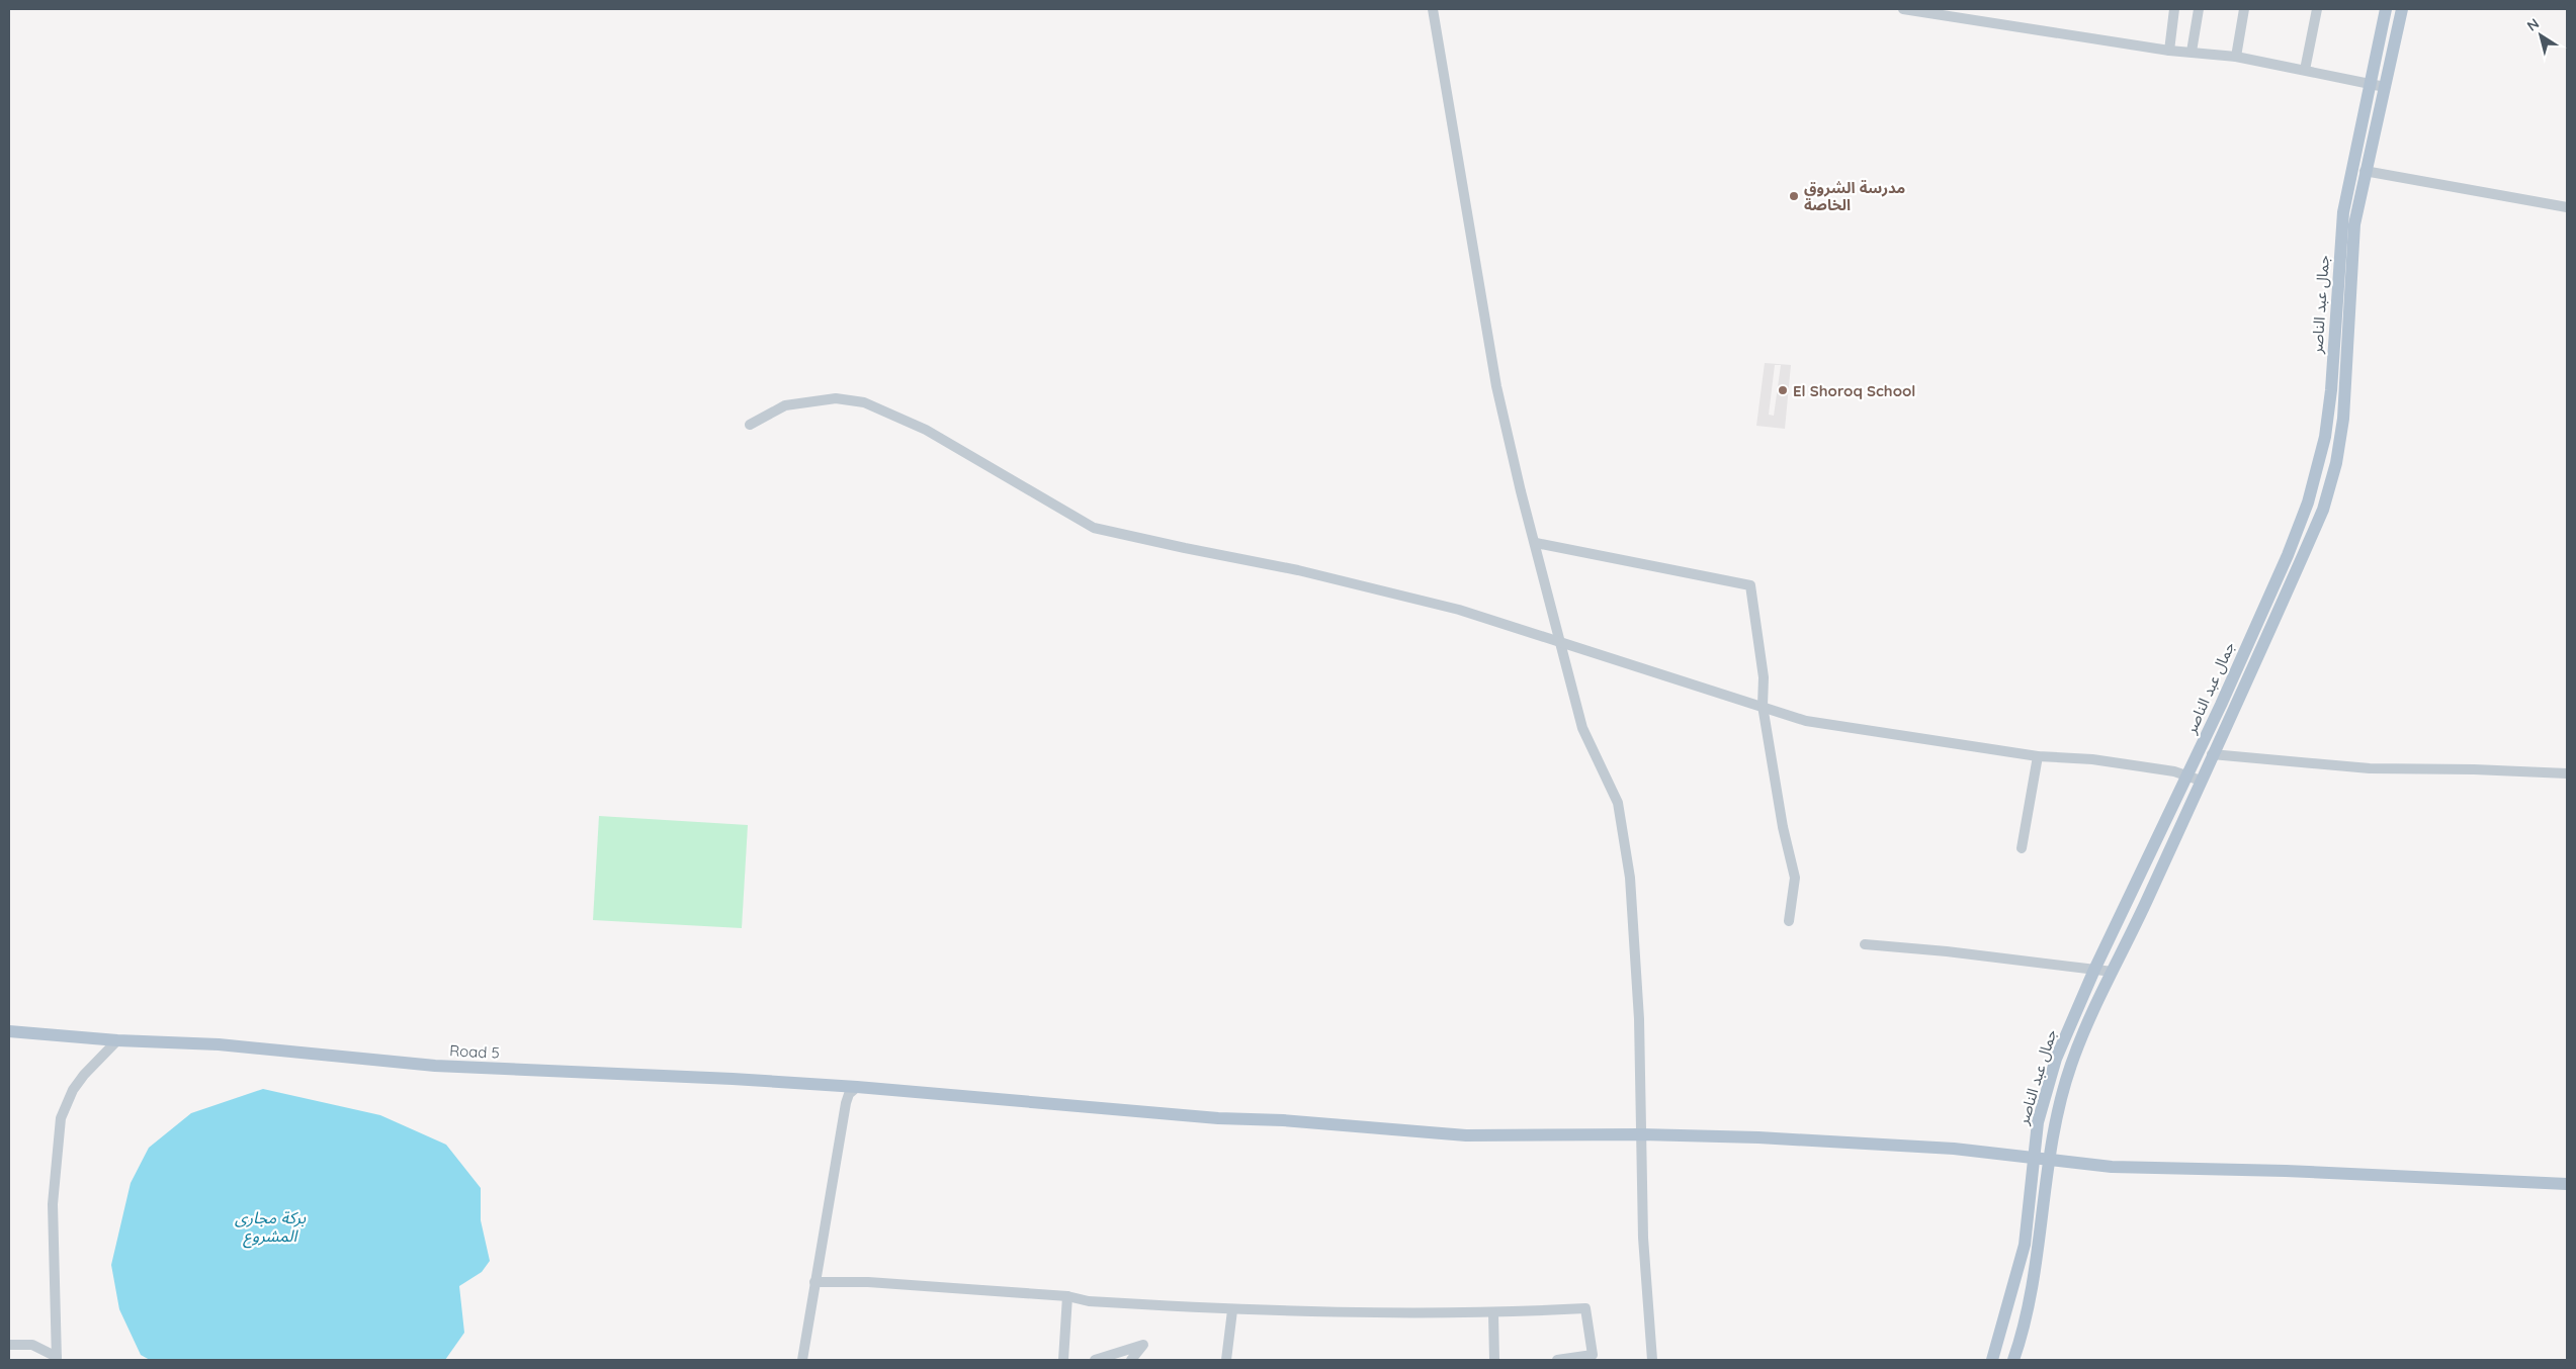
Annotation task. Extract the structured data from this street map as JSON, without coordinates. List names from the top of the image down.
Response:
{
  "streets": {
    "main road": ["جمال عبد الناصر", "Road 5"]
  },
  "crossings": [
    ["جمال عبد الناصر", "Road 5"]
  ],
  "water": ["بركة مجارى المشروع"],
  "places": ["مدرسة الشروق الخاصة", "El Shoroq School"],
  "north": "top left"
}
